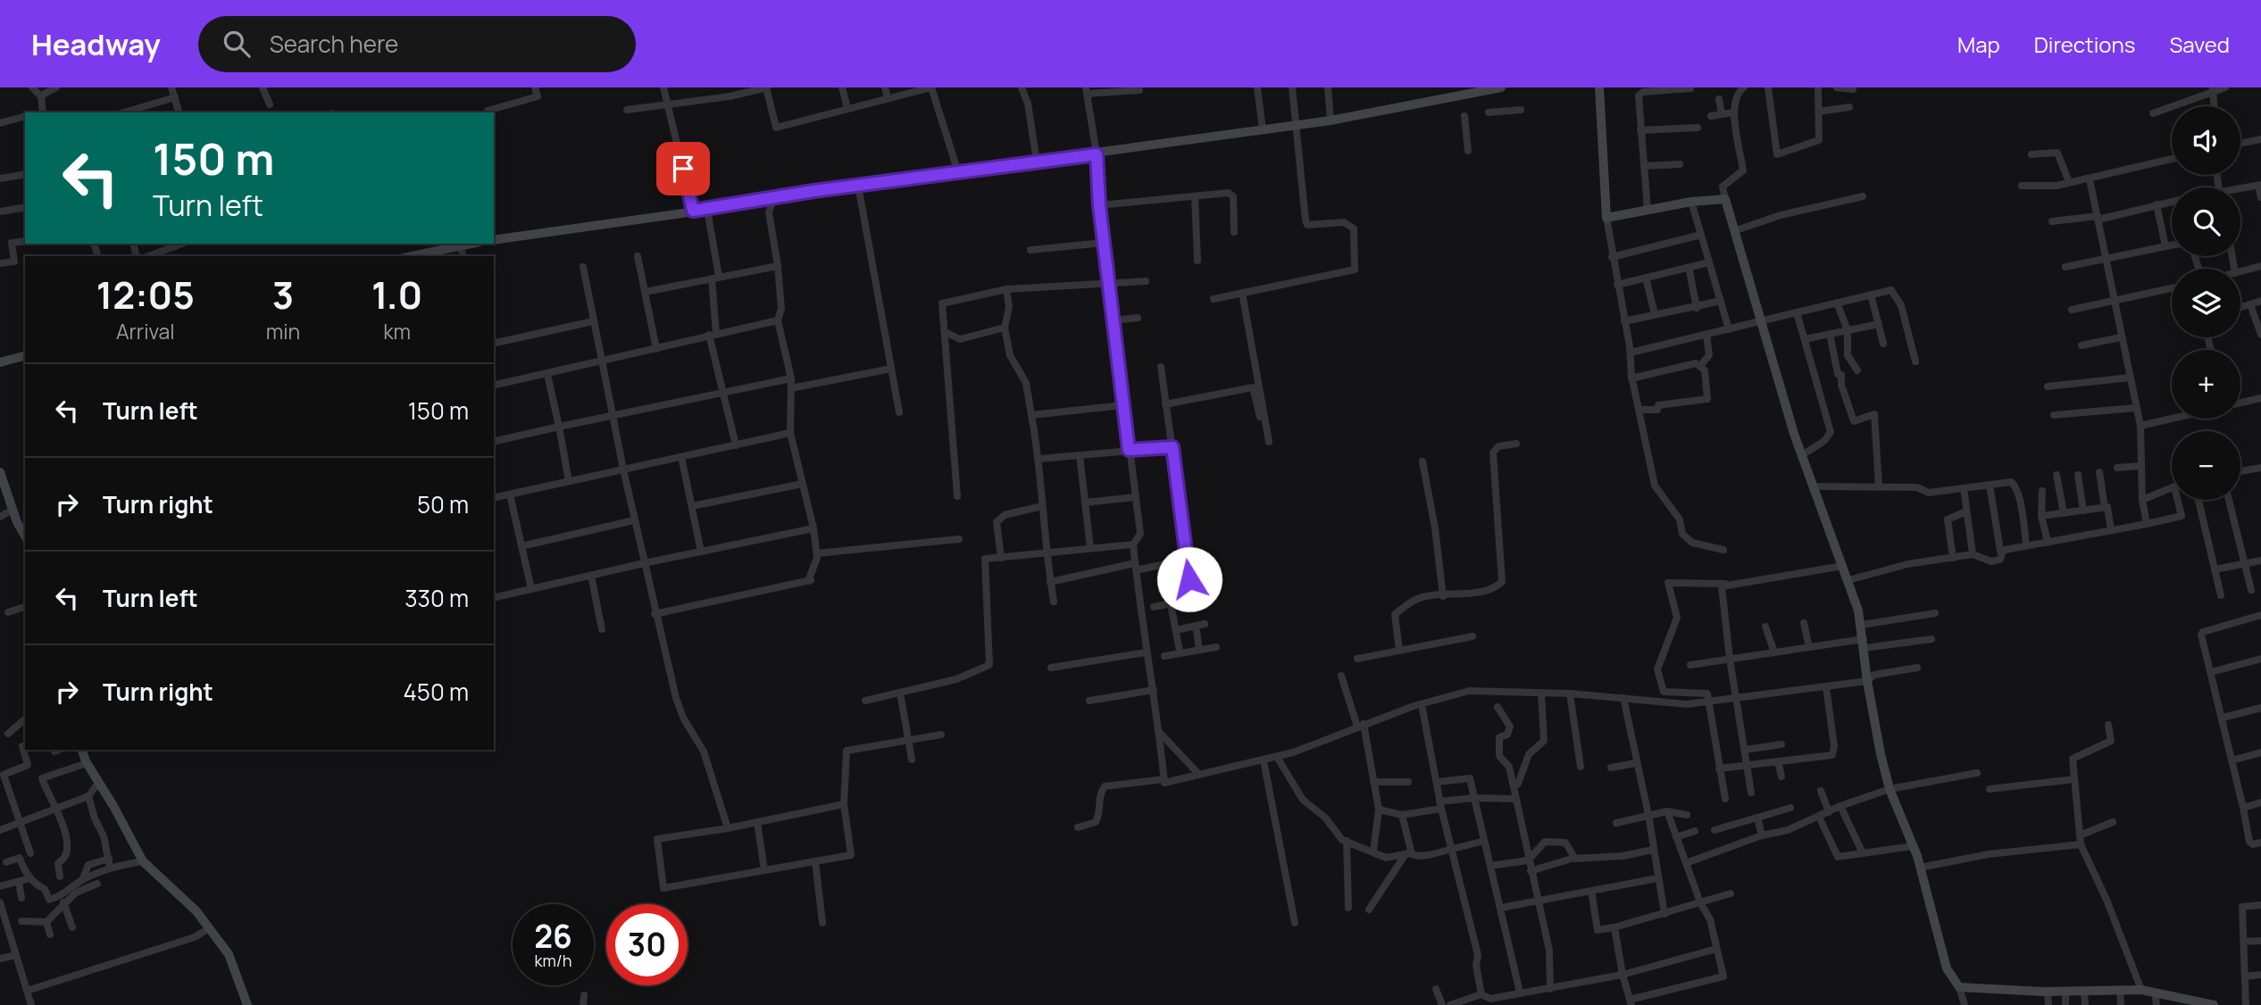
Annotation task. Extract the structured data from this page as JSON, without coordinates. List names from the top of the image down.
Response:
{
  "page": {
    "header": "Headway",
    "search": "Search here",
    "nav": ["Map", "Directions", "Saved"],
    "map_buttons": ["+", "−"],
    "turn": ["150 m", "Turn left"],
    "eta": [
      "12:05",
      "Arrival",
      "3",
      "min",
      "1.0",
      "km"
    ],
    "list": [
      {
        "name": "Turn left",
        "value": "150 m"
      },
      {
        "name": "Turn right",
        "value": "50 m"
      },
      {
        "name": "Turn left",
        "value": "330 m"
      },
      {
        "name": "Turn right",
        "value": "450 m"
      }
    ],
    "speed": "26 km/h",
    "limit": "30"
  }
}
